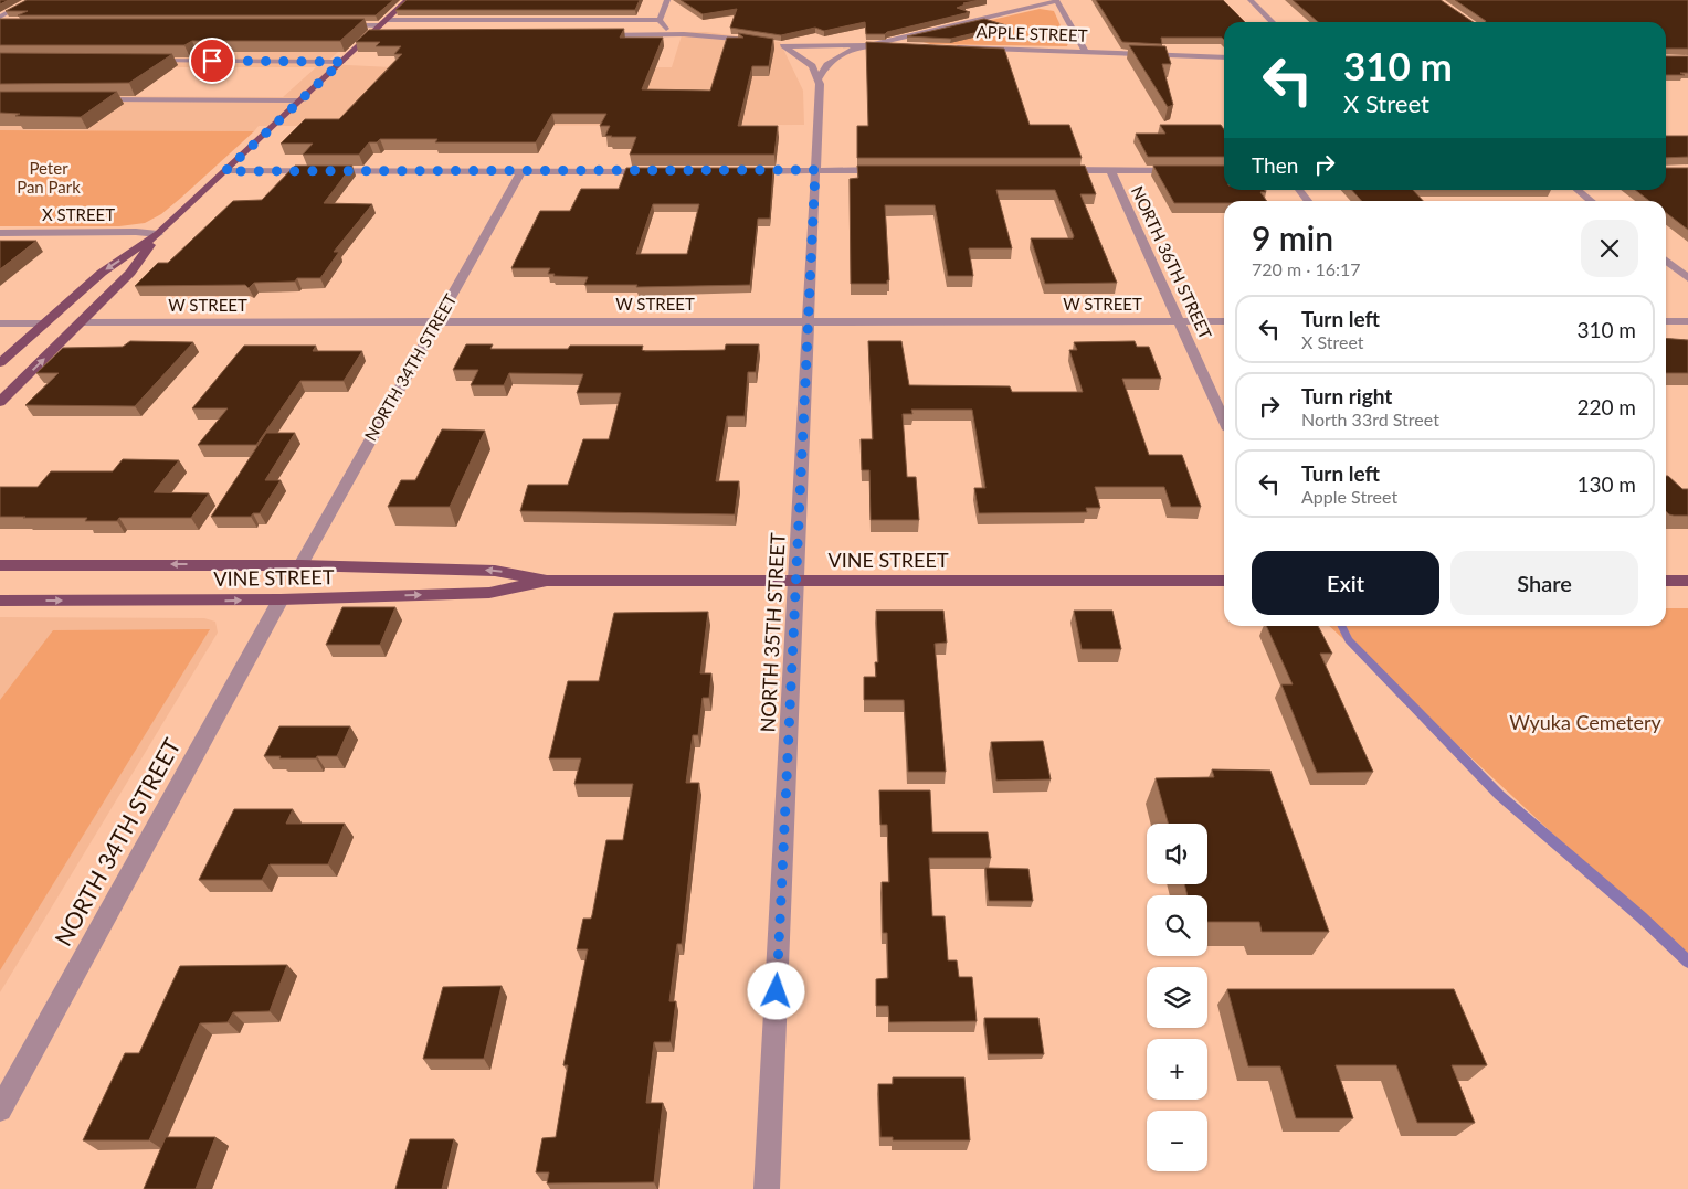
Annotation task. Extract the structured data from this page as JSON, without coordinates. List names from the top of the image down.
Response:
{
  "streets": {
    "main road": ["VINE STREET"],
    "street": [
      "APPLE STREET",
      "X STREET",
      "NORTH 36TH STREET",
      "W STREET",
      "NORTH 34TH STREET",
      "NORTH 35TH STREET"
    ]
  },
  "crossings": [
    ["NORTH 36TH STREET", "W STREET"],
    ["W STREET", "NORTH 34TH STREET"],
    ["W STREET", "NORTH 35TH STREET"],
    ["NORTH 34TH STREET", "VINE STREET"],
    ["VINE STREET", "NORTH 35TH STREET"]
  ],
  "parks": ["Peter Pan Park", "Wyuka Cemetery"],
  "page": {
    "turn": ["310 m", "X Street"],
    "then": "Then",
    "heading": ["9 min", "720 m · 16:17"],
    "list": [
      {
        "name": "Turn left",
        "note": "X Street",
        "value": "310 m"
      },
      {
        "name": "Turn right",
        "note": "North 33rd Street",
        "value": "220 m"
      },
      {
        "name": "Turn left",
        "note": "Apple Street",
        "value": "130 m"
      }
    ],
    "buttons": ["Exit", "Share"],
    "map_buttons": ["+", "−"]
  }
}
